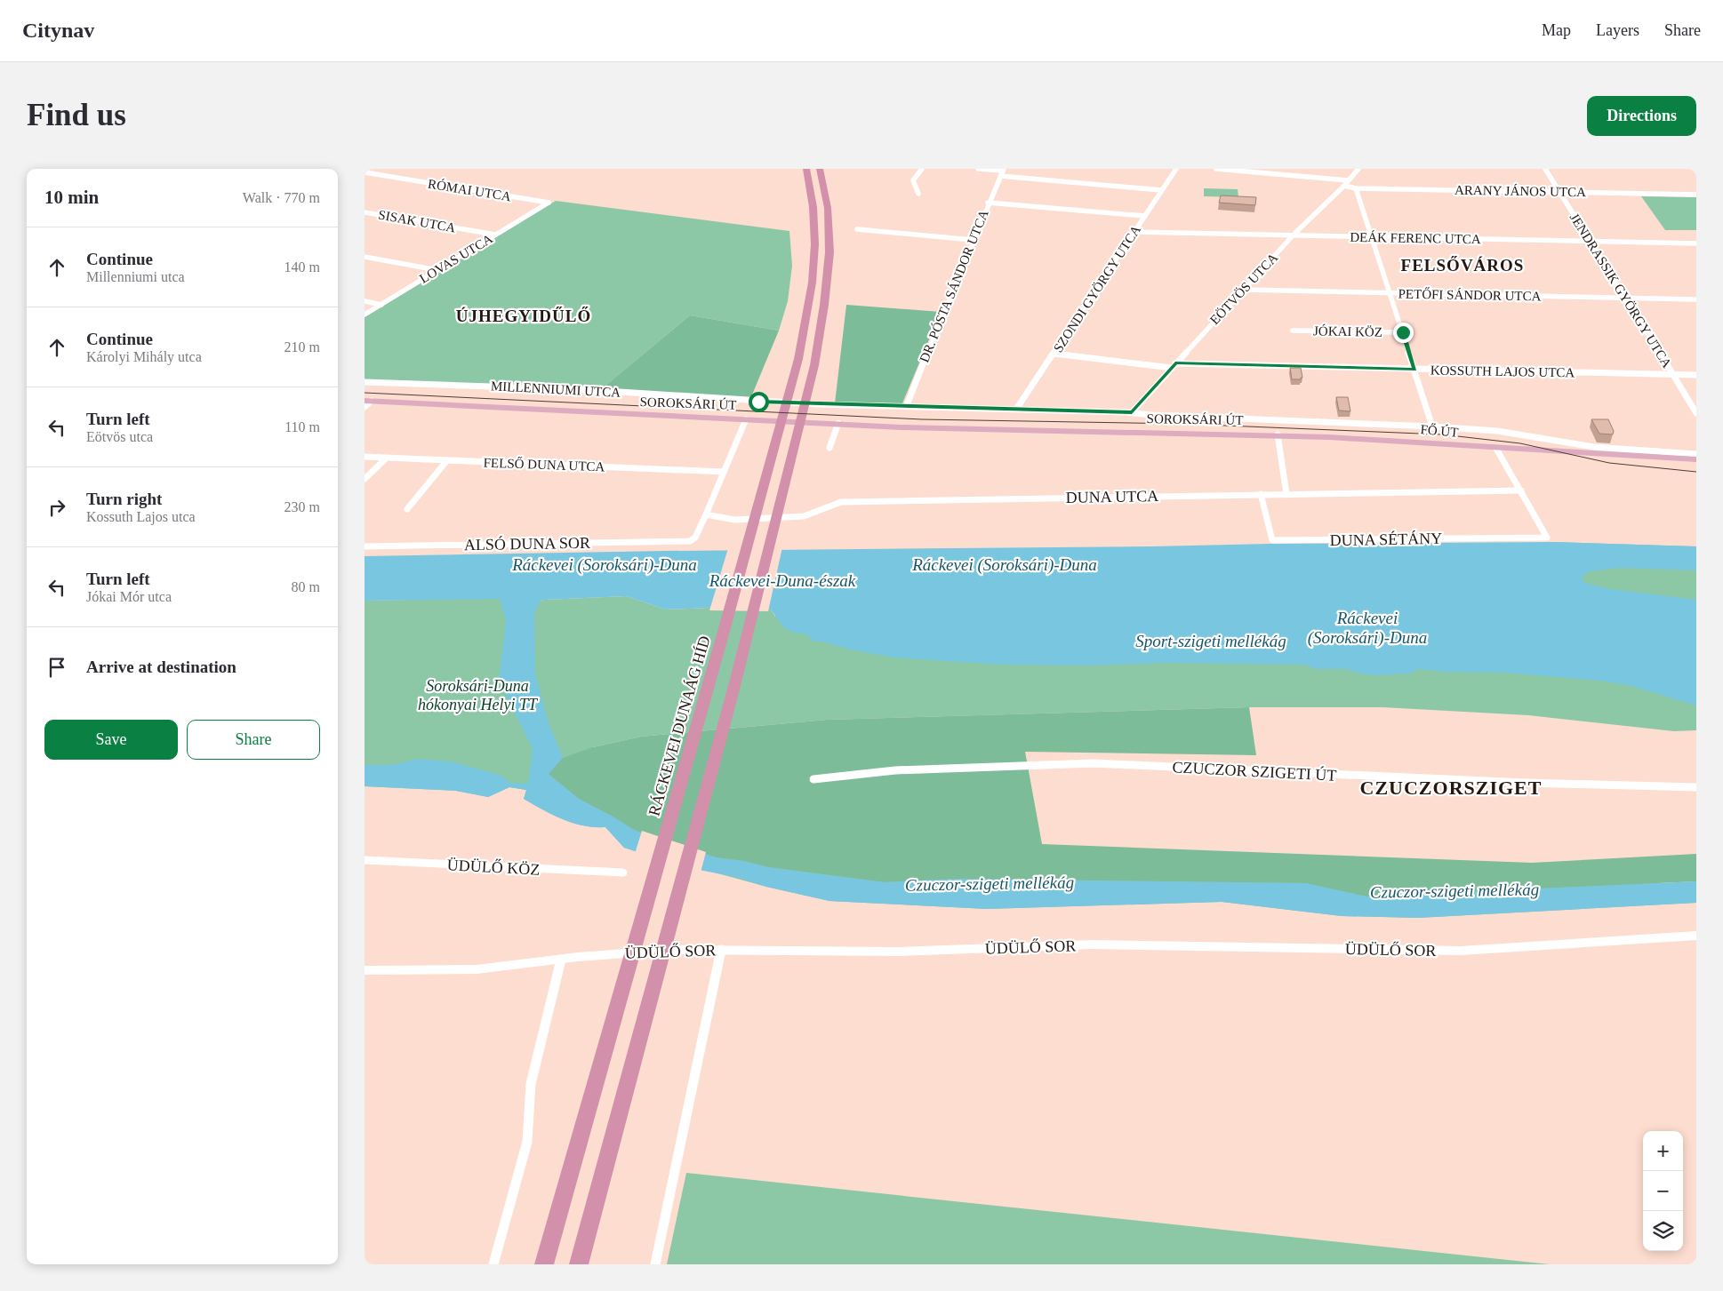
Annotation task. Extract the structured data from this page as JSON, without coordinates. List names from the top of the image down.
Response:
{
  "streets": {
    "highway": ["RÁCKEVEI DUNAÁG HÍD"],
    "main road": ["SOROKSÁRI ÚT", "FŐ ÚT"],
    "street": [
      "RÓMAI UTCA",
      "ARANY JÁNOS UTCA",
      "SISAK UTCA",
      "DEÁK FERENC UTCA",
      "LOVAS UTCA",
      "DR. PÓSTA SÁNDOR UTCA",
      "SZONDI GYÖRGY UTCA",
      "EÖTVÖS UTCA",
      "JENDRASSIK GYÖRGY UTCA",
      "PETŐFI SÁNDOR UTCA",
      "JÓKAI KÖZ",
      "KOSSUTH LAJOS UTCA",
      "MILLENNIUMI UTCA",
      "FELSŐ DUNA UTCA",
      "DUNA UTCA",
      "DUNA SÉTÁNY",
      "ALSÓ DUNA SOR",
      "CZUCZOR SZIGETI ÚT",
      "ÜDÜLŐ KÖZ",
      "ÜDÜLŐ SOR"
    ]
  },
  "crossings": [
    ["RÓMAI UTCA", "LOVAS UTCA"],
    ["ARANY JÁNOS UTCA", "EÖTVÖS UTCA"],
    ["ARANY JÁNOS UTCA", "JENDRASSIK GYÖRGY UTCA"],
    ["SISAK UTCA", "LOVAS UTCA"],
    ["DEÁK FERENC UTCA", "SZONDI GYÖRGY UTCA"],
    ["DEÁK FERENC UTCA", "EÖTVÖS UTCA"],
    ["DEÁK FERENC UTCA", "JENDRASSIK GYÖRGY UTCA"],
    ["DR. PÓSTA SÁNDOR UTCA", "MILLENNIUMI UTCA"],
    ["SZONDI GYÖRGY UTCA", "KOSSUTH LAJOS UTCA"],
    ["SZONDI GYÖRGY UTCA", "MILLENNIUMI UTCA"],
    ["SZONDI GYÖRGY UTCA", "FŐ ÚT"],
    ["EÖTVÖS UTCA", "PETŐFI SÁNDOR UTCA"],
    ["EÖTVÖS UTCA", "KOSSUTH LAJOS UTCA"],
    ["EÖTVÖS UTCA", "FŐ ÚT"],
    ["JENDRASSIK GYÖRGY UTCA", "PETŐFI SÁNDOR UTCA"],
    ["JENDRASSIK GYÖRGY UTCA", "KOSSUTH LAJOS UTCA"],
    ["MILLENNIUMI UTCA", "FŐ ÚT"],
    ["SOROKSÁRI ÚT", "FŐ ÚT"],
    ["DUNA UTCA", "DUNA SÉTÁNY"],
    ["DUNA UTCA", "ALSÓ DUNA SOR"]
  ],
  "districts": ["FELSŐVÁROS", "ÚJHEGYIDŰLŐ", "CZUCZORSZIGET"],
  "water": [
    "Ráckevei (Soroksári)-Duna",
    "Ráckevei-Duna-észak",
    "Sport-szigeti mellékág",
    "Czuczor-szigeti mellékág"
  ],
  "parks": ["Soroksári-Duna hókonyai Helyi TT"],
  "page": {
    "header": "Citynav",
    "nav": ["Map", "Layers", "Share"],
    "buttons": [
      "Directions",
      ["Save", "Share"]
    ],
    "title": "Find us",
    "heading": ["10 min", "Walk · 770 m"],
    "list": [
      ["Continue", "Millenniumi utca", "140 m"],
      ["Continue", "Károlyi Mihály utca", "210 m"],
      ["Turn left", "Eötvös utca", "110 m"],
      ["Turn right", "Kossuth Lajos utca", "230 m"],
      ["Turn left", "Jókai Mór utca", "80 m"],
      "Arrive at destination"
    ],
    "map_buttons": ["+", "−"]
  }
}
